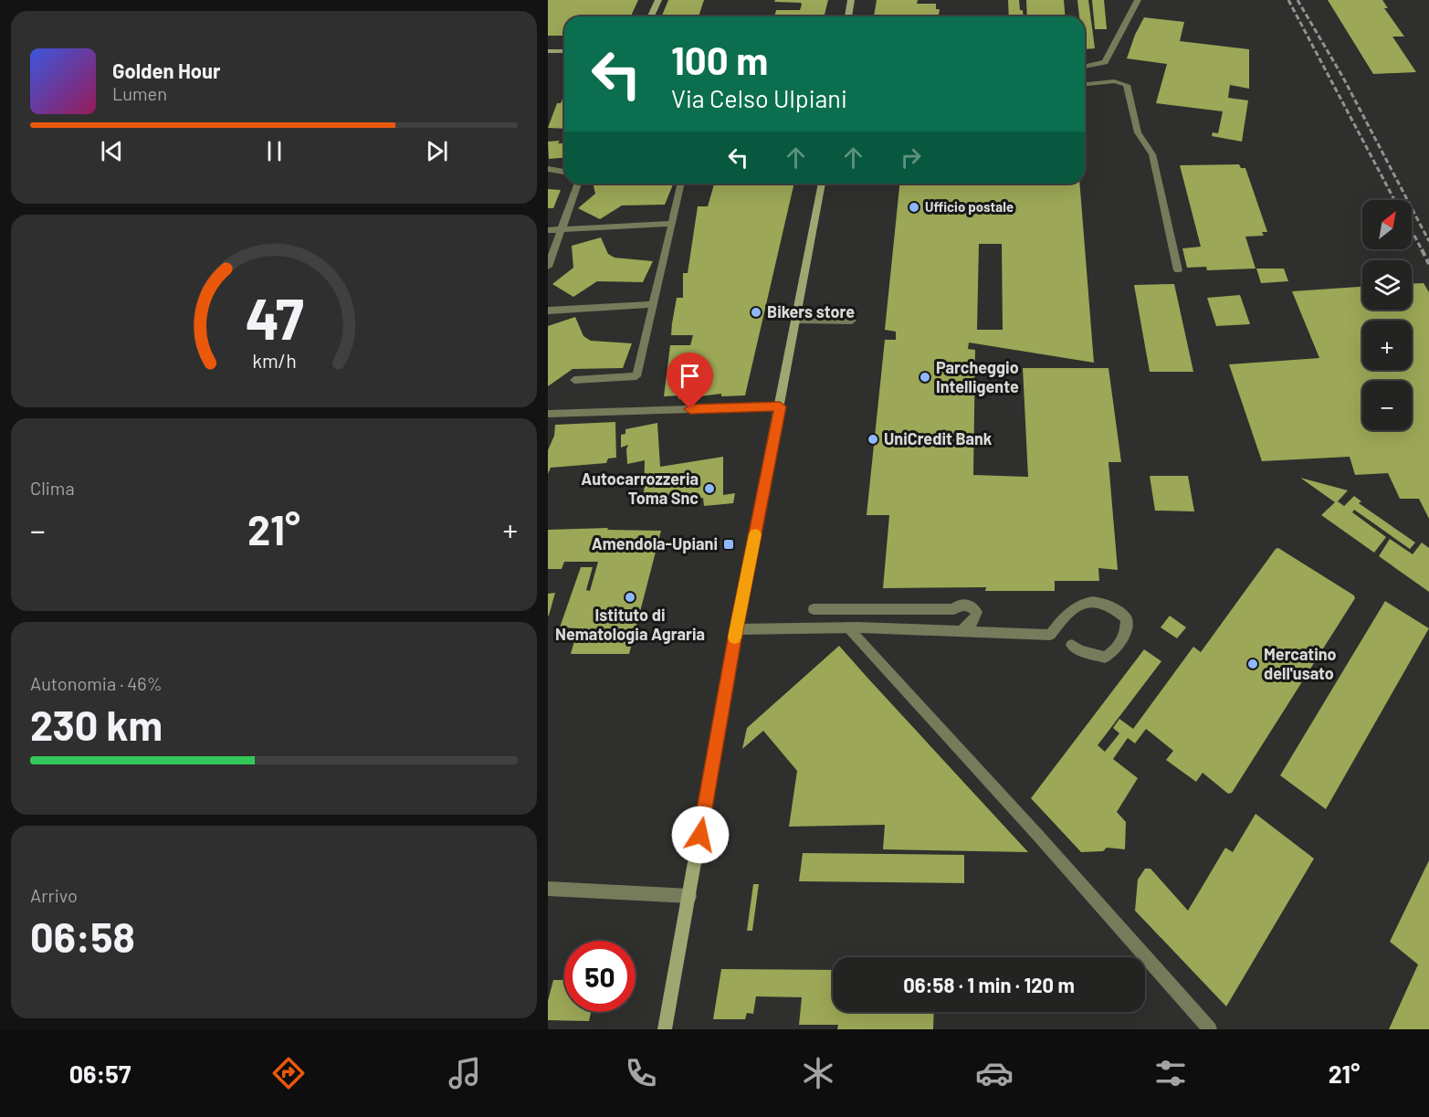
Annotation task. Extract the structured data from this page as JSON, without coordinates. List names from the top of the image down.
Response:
{
  "places": {
    "other": [
      "Ufficio postale",
      "Bikers store",
      "Parcheggio Intelligente",
      "UniCredit Bank",
      "Autocarrozzeria Toma Snc",
      "Istituto di Nematologia Agraria",
      "Mercatino dell'usato"
    ],
    "transit": ["Amendola-Upiani"]
  },
  "north": "top right",
  "page": {
    "turn": ["100 m", "Via Celso Ulpiani"],
    "song": ["Golden Hour", "Lumen"],
    "map_buttons": ["+", "−"],
    "tile": [
      "Clima",
      ["Autonomia · 46%", "230 km"],
      ["Arrivo", "06:58"]
    ],
    "heat": ["−", "21°", "+"],
    "limit": "50",
    "trip": "06:58 · 1 min · 120 m",
    "tabs": ["06:57", "21°"],
    "gauge": ["47", "km/h"]
  }
}
